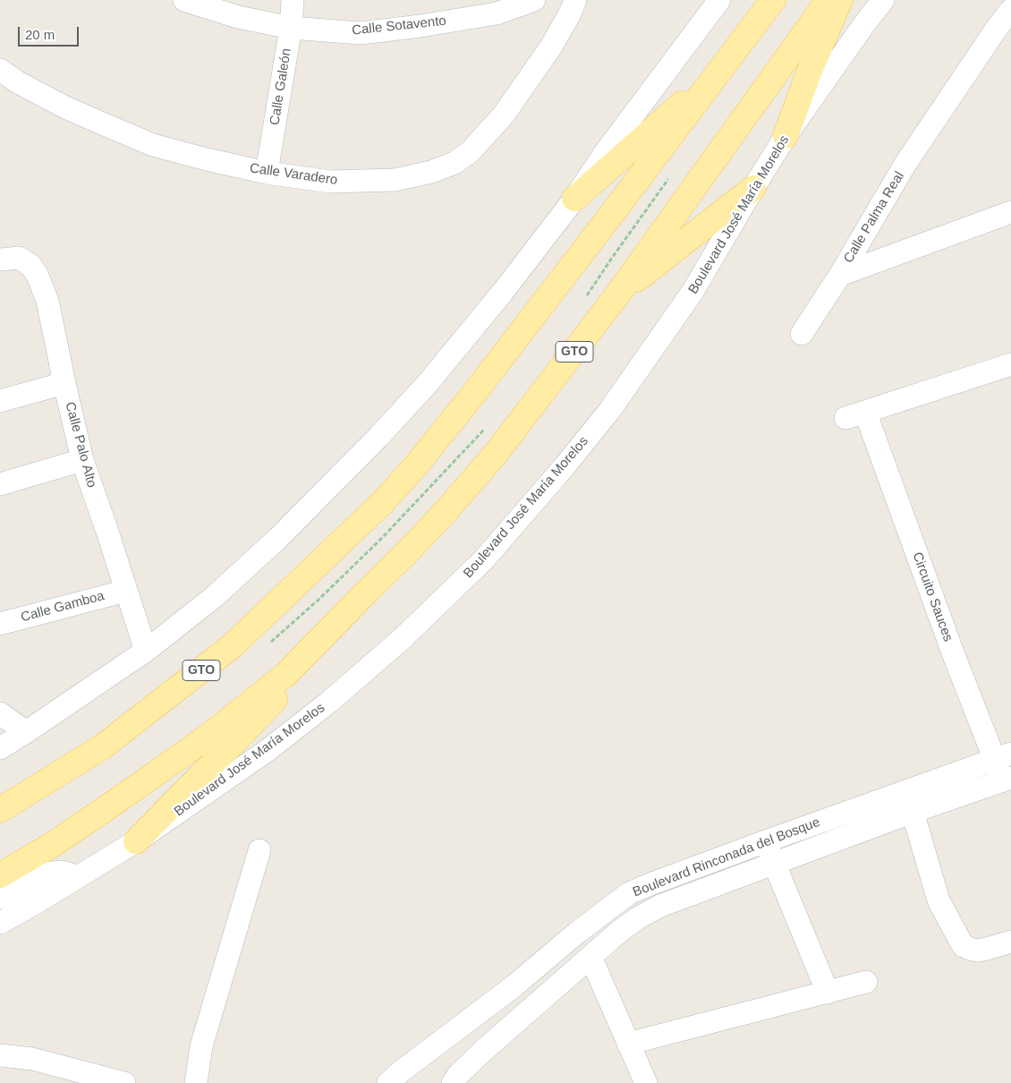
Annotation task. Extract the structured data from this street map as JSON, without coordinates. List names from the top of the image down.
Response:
{
  "streets": {
    "main road": ["GTO"],
    "street": [
      "Calle Sotavento",
      "Calle Galeón",
      "Calle Varadero",
      "Boulevard José María Morelos",
      "Calle Palma Real",
      "Calle Palo Alto",
      "Circuito Sauces",
      "Calle Gamboa",
      "Boulevard Rinconada del Bosque"
    ]
  },
  "crossings": [
    ["Calle Sotavento", "Calle Galeón"],
    ["Calle Galeón", "Calle Varadero"],
    ["Calle Palo Alto", "Calle Gamboa"],
    ["Circuito Sauces", "Boulevard Rinconada del Bosque"]
  ],
  "scale_bar": "20 m"
}
